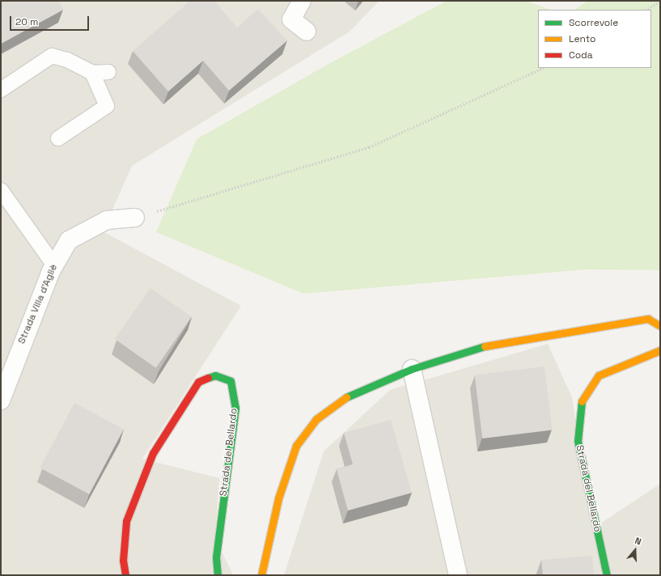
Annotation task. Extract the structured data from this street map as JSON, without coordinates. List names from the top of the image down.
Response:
{
  "streets": {
    "street": ["Strada Villa d'Agliè", "Strada del Bellardo"]
  },
  "legend": ["Scorrevole", "Lento", "Coda"],
  "scale_bar": "20 m",
  "north": "top"
}
